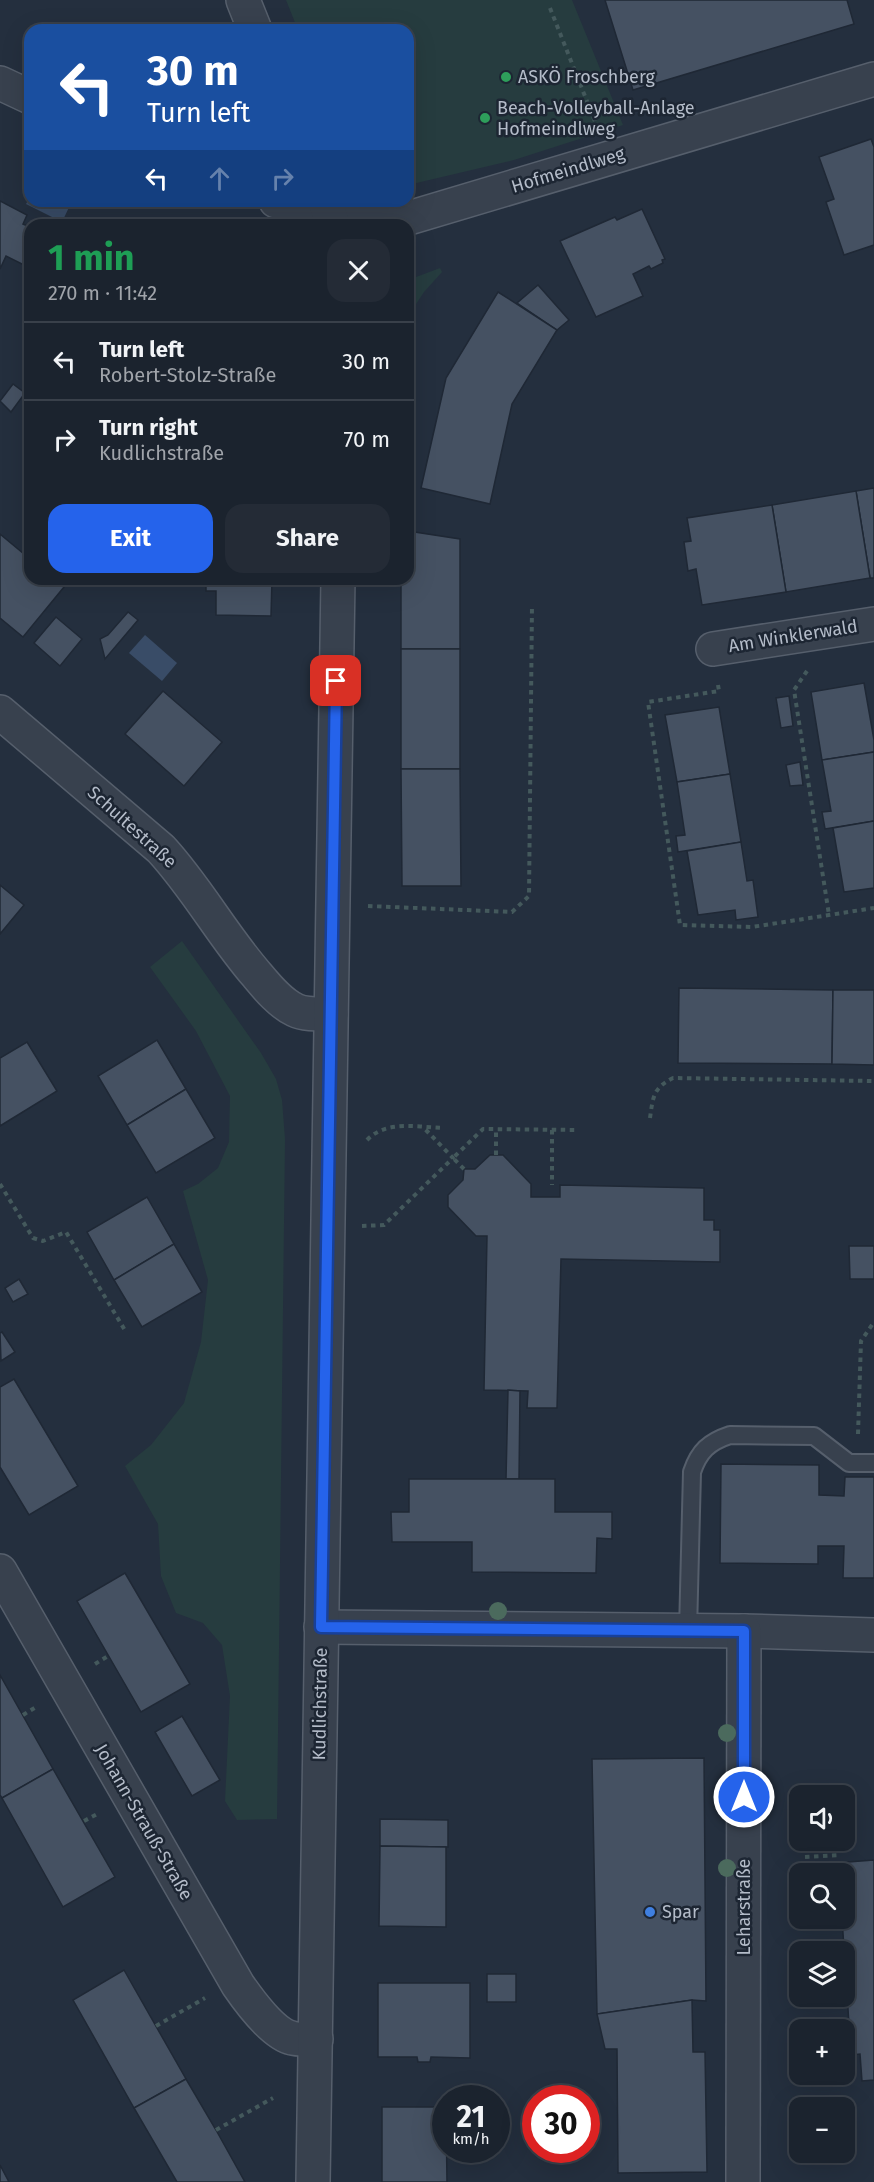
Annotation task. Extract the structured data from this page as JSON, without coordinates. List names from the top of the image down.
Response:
{
  "streets": {
    "street": [
      "Hofmeindlweg",
      "Am Winklerwald",
      "Schultestraße",
      "Kudlichstraße",
      "Johann-Strauß-Straße",
      "Leharstraße"
    ]
  },
  "crossings": [
    ["Schultestraße", "Kudlichstraße"],
    ["Kudlichstraße", "Johann-Strauß-Straße"]
  ],
  "places": ["ASKÖ Froschberg", "Beach-Volleyball-Anlage Hofmeindlweg", "Spar"],
  "page": {
    "turn": ["30 m", "Turn left"],
    "heading": ["1 min", "270 m · 11:42"],
    "list": [
      {
        "name": "Turn left",
        "note": "Robert-Stolz-Straße",
        "value": "30 m"
      },
      {
        "name": "Turn right",
        "note": "Kudlichstraße",
        "value": "70 m"
      }
    ],
    "buttons": ["Exit", "Share"],
    "map_buttons": ["+", "−"],
    "speed": "21 km/h",
    "limit": "30"
  }
}
